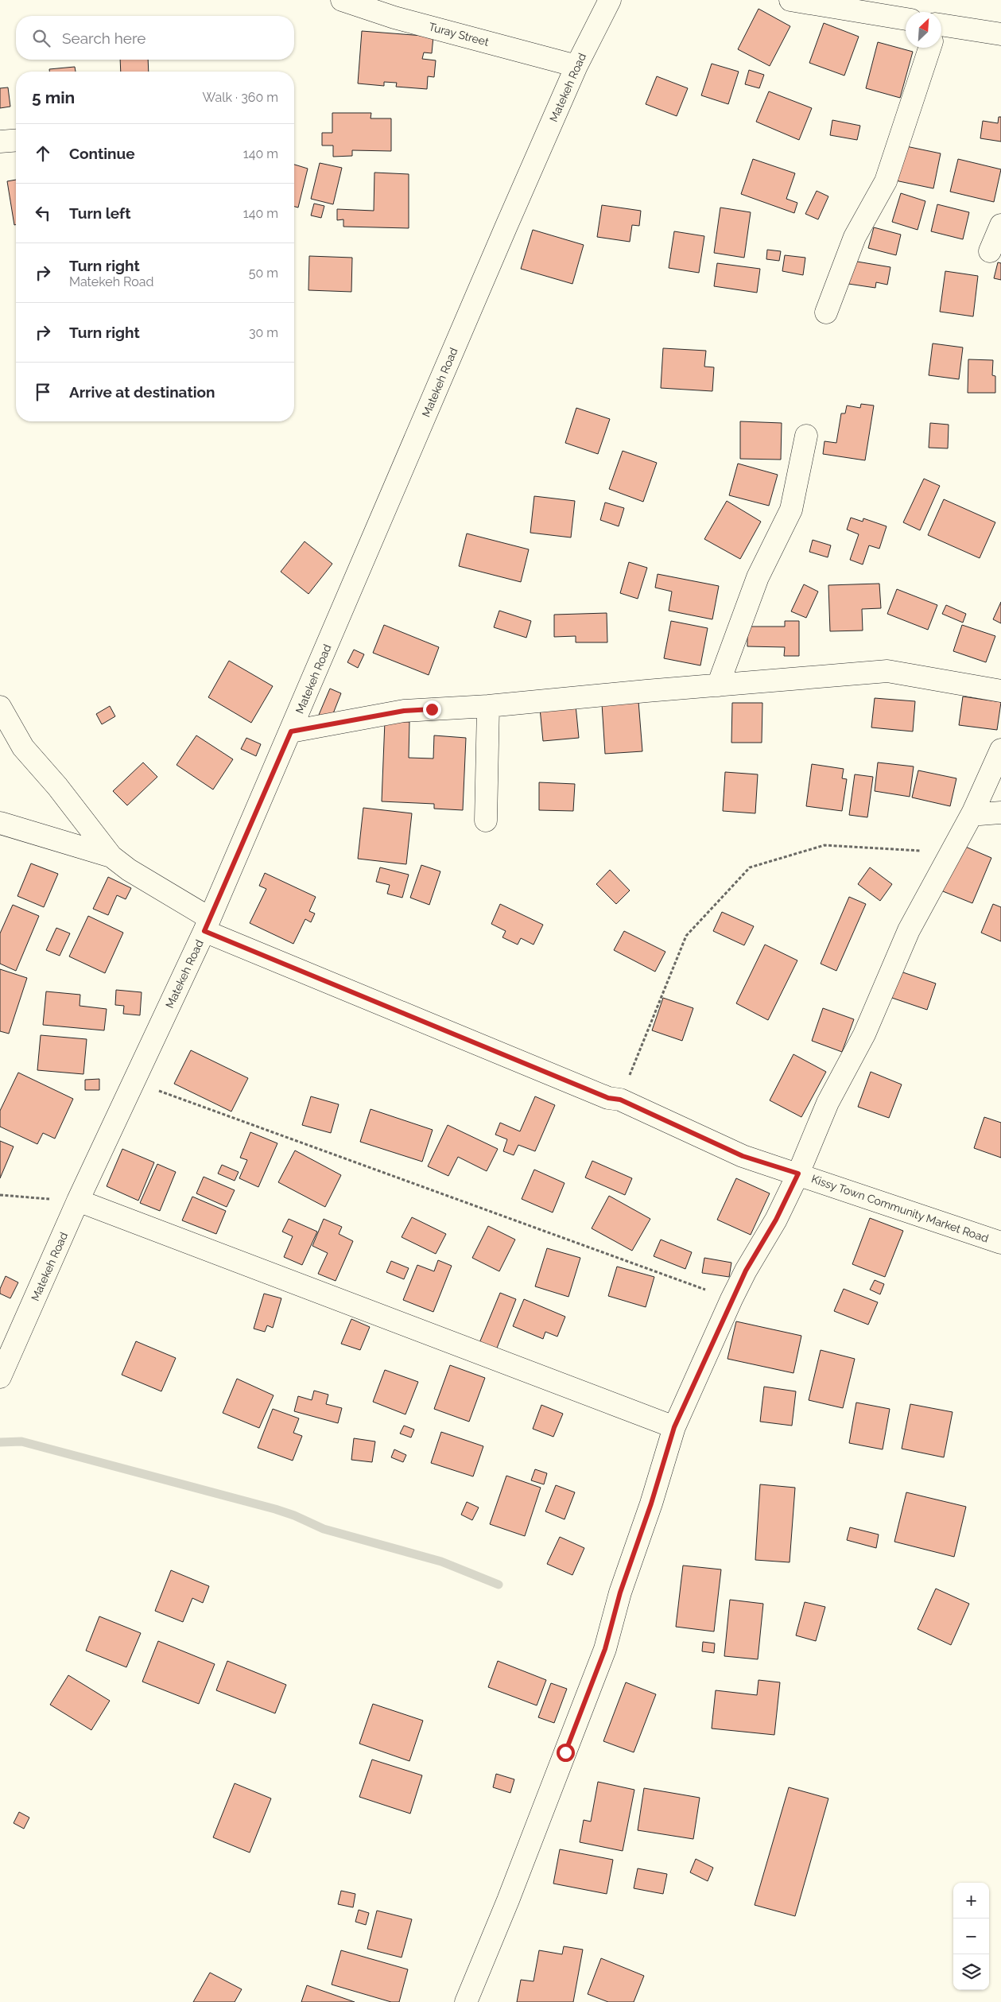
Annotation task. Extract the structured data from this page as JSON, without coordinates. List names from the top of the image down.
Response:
{
  "streets": {
    "street": ["Turay Street", "Matekeh Road", "Kissy Town Community Market Road"]
  },
  "crossings": [
    ["Turay Street", "Matekeh Road"],
    ["Matekeh Road", "Kissy Town Community Market Road"]
  ],
  "north": "top right",
  "page": {
    "search": "Search here",
    "heading": ["5 min", "Walk · 360 m"],
    "list": [
      ["Continue", "140 m"],
      ["Turn left", "140 m"],
      ["Turn right", "Matekeh Road", "50 m"],
      ["Turn right", "30 m"],
      "Arrive at destination"
    ],
    "map_buttons": ["+", "−"]
  }
}
